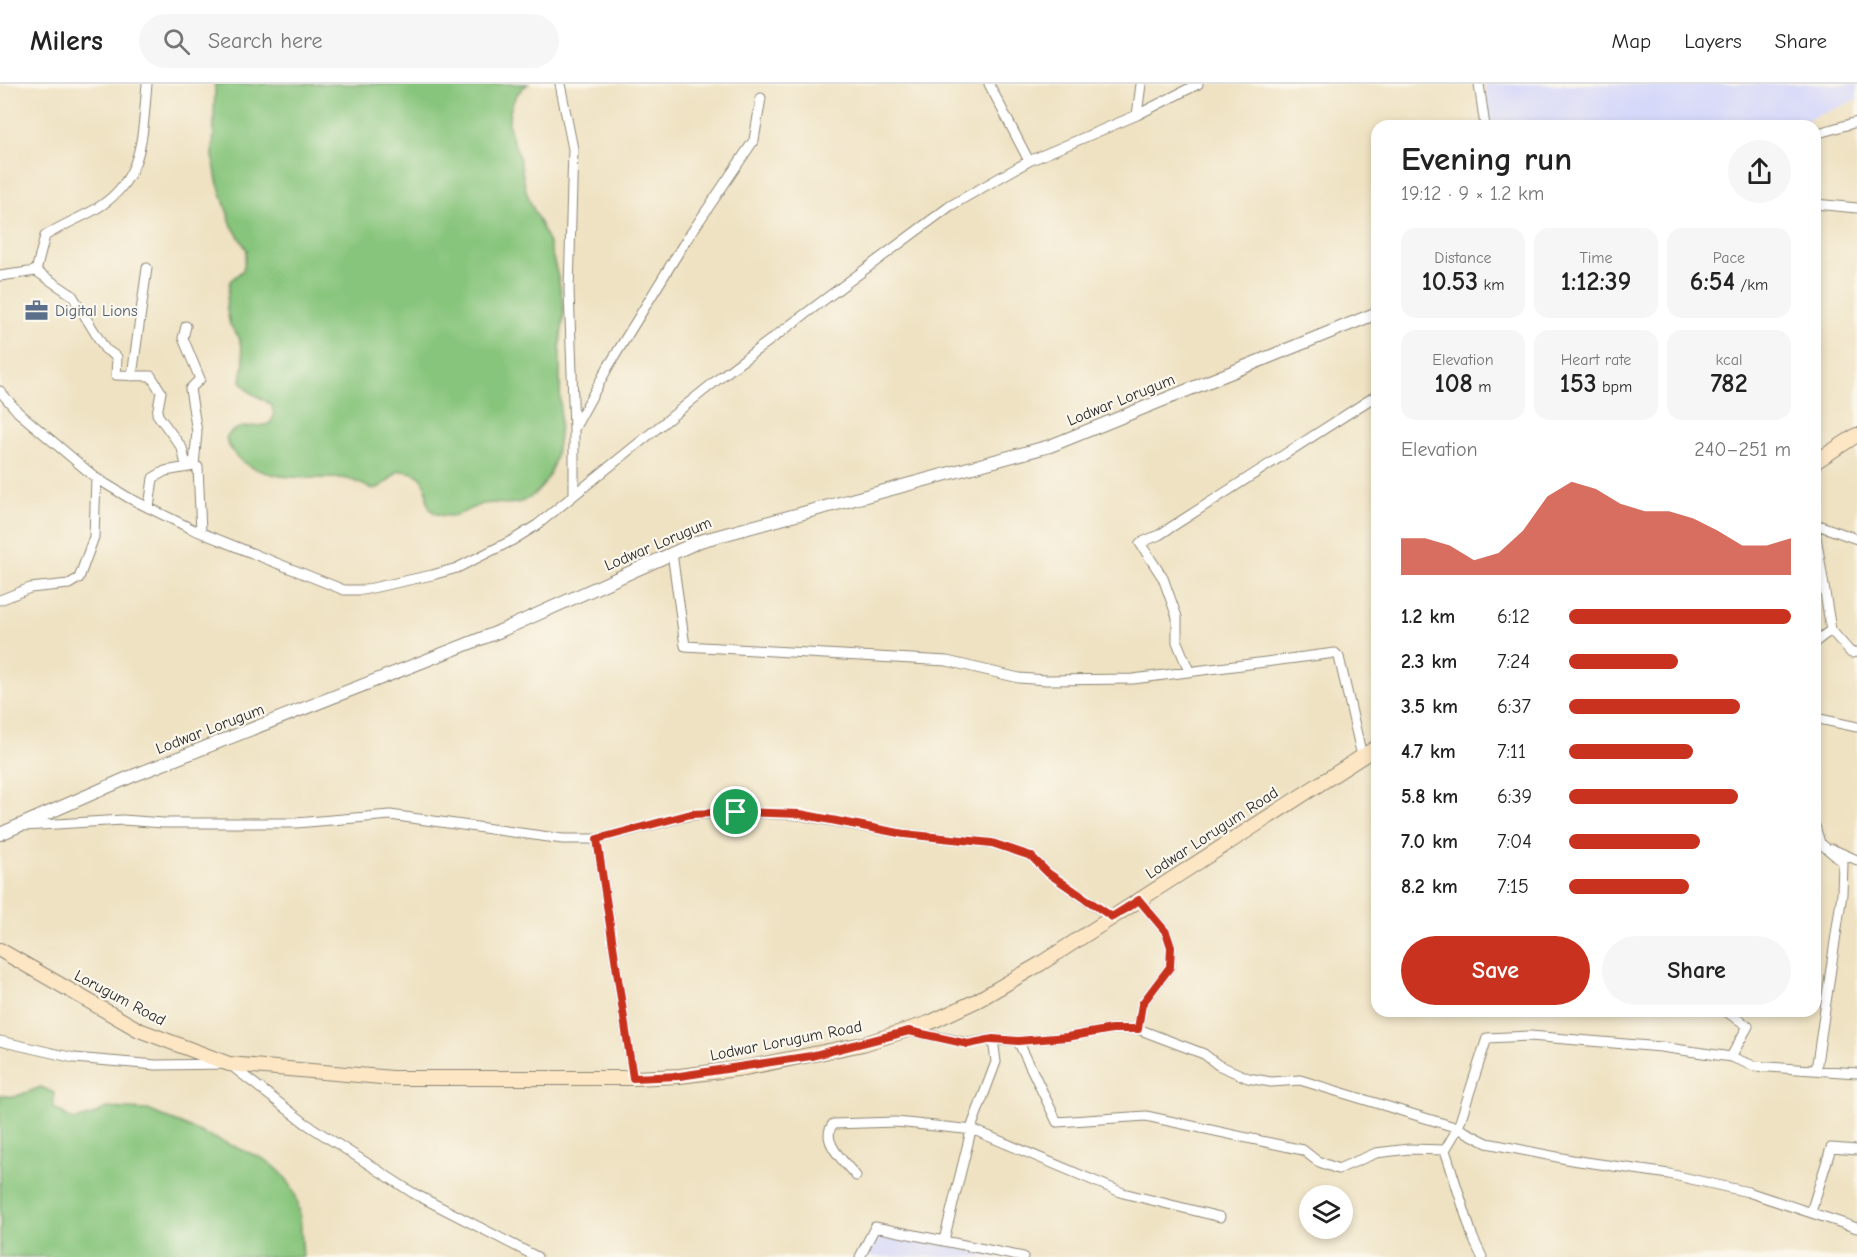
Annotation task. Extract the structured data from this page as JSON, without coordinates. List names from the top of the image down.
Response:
{
  "streets": {
    "main road": ["Lodwar Lorugum Road", "Lorugum Road"],
    "street": ["Lodwar Lorugum"]
  },
  "crossings": [
    ["Lodwar Lorugum Road", "Lorugum Road"]
  ],
  "places": {
    "office": ["Digital Lions"]
  },
  "page": {
    "header": "Milers",
    "search": "Search here",
    "nav": ["Map", "Layers", "Share"],
    "heading": ["Evening run", "19:12 · 9 × 1.2 km"],
    "stats": [
      ["Distance", "10.53 km"],
      ["Time", "1:12:39"],
      ["Pace", "6:54 /km"],
      ["Elevation", "108 m"],
      ["Heart rate", "153 bpm"],
      ["kcal", "782"]
    ],
    "chart": ["Elevation", "240–251 m"],
    "list": [
      {
        "name": "1.2 km",
        "note": "6:12"
      },
      {
        "name": "2.3 km",
        "note": "7:24"
      },
      {
        "name": "3.5 km",
        "note": "6:37"
      },
      {
        "name": "4.7 km",
        "note": "7:11"
      },
      {
        "name": "5.8 km",
        "note": "6:39"
      },
      {
        "name": "7.0 km",
        "note": "7:04"
      },
      {
        "name": "8.2 km",
        "note": "7:15"
      }
    ],
    "buttons": ["Save", "Share"]
  }
}
